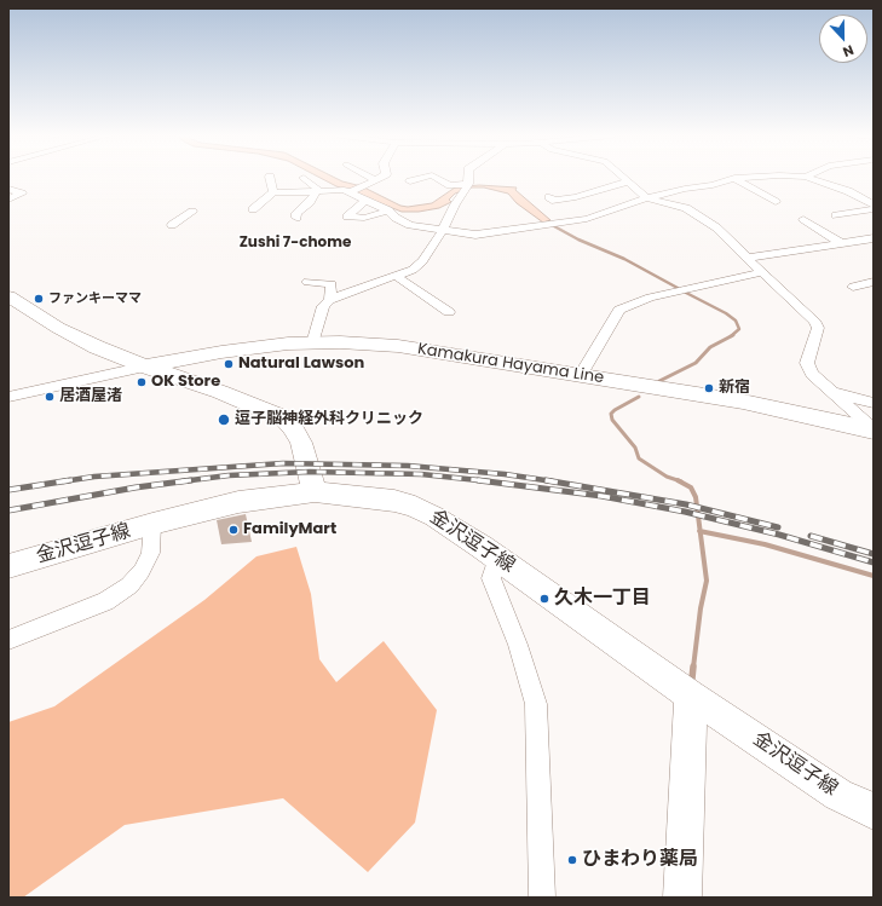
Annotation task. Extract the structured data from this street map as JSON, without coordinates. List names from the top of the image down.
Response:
{
  "streets": {
    "main road": ["Kamakura Hayama Line", "金沢逗子線"]
  },
  "districts": ["Zushi 7-chome"],
  "places": [
    "ファンキーママ",
    "Natural Lawson",
    "OK Store",
    "新宿",
    "居酒屋渚",
    "逗子脳神経外科クリニック",
    "FamilyMart",
    "久木一丁目",
    "ひまわり薬局"
  ],
  "north": "bottom"
}
